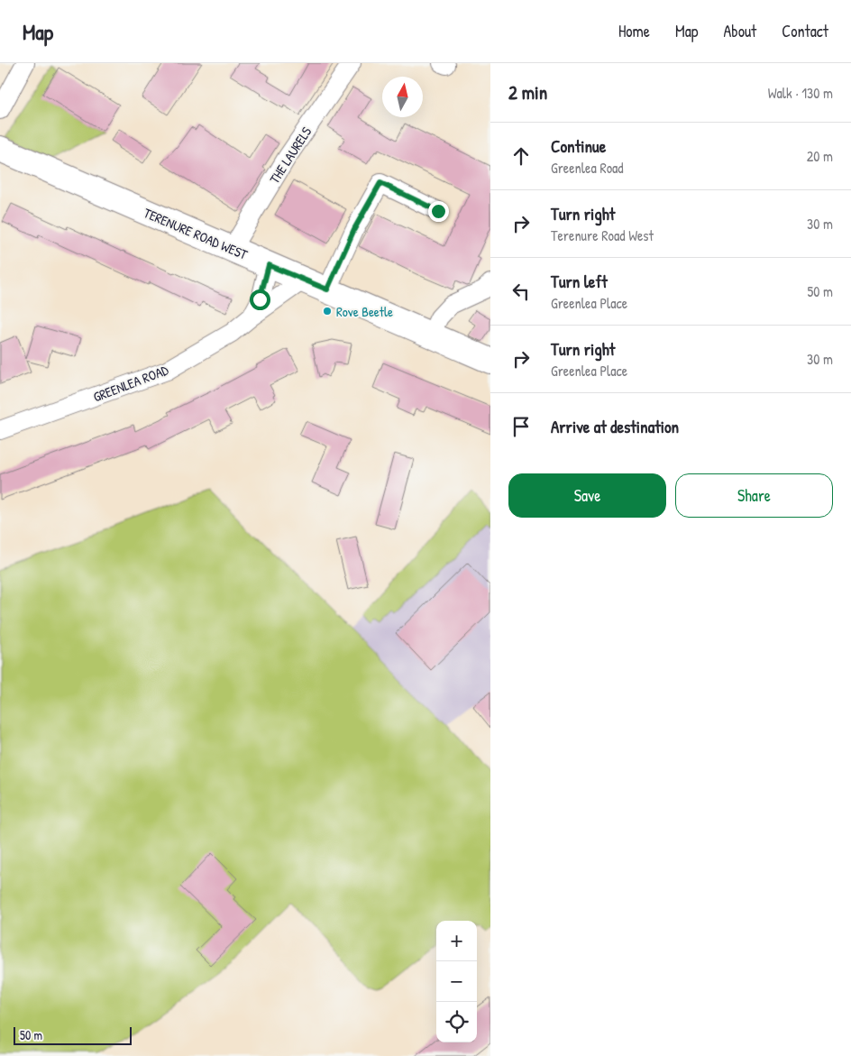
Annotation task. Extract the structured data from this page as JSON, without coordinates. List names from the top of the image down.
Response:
{
  "streets": {
    "main road": ["TERENURE ROAD WEST"],
    "street": ["THE LAURELS", "GREENLEA ROAD"]
  },
  "crossings": [
    ["THE LAURELS", "TERENURE ROAD WEST"],
    ["TERENURE ROAD WEST", "GREENLEA ROAD"]
  ],
  "places": ["Rove Beetle"],
  "scale_bar": "50 m",
  "north": "top",
  "page": {
    "header": "Map",
    "nav": [
      "Home",
      "Map",
      "About",
      "Contact"
    ],
    "heading": ["2 min", "Walk · 130 m"],
    "list": [
      ["Continue", "Greenlea Road", "20 m"],
      ["Turn right", "Terenure Road West", "30 m"],
      ["Turn left", "Greenlea Place", "50 m"],
      ["Turn right", "Greenlea Place", "30 m"],
      "Arrive at destination"
    ],
    "buttons": ["Save", "Share"],
    "map_buttons": ["+", "−"],
    "scale": "50 m"
  }
}
